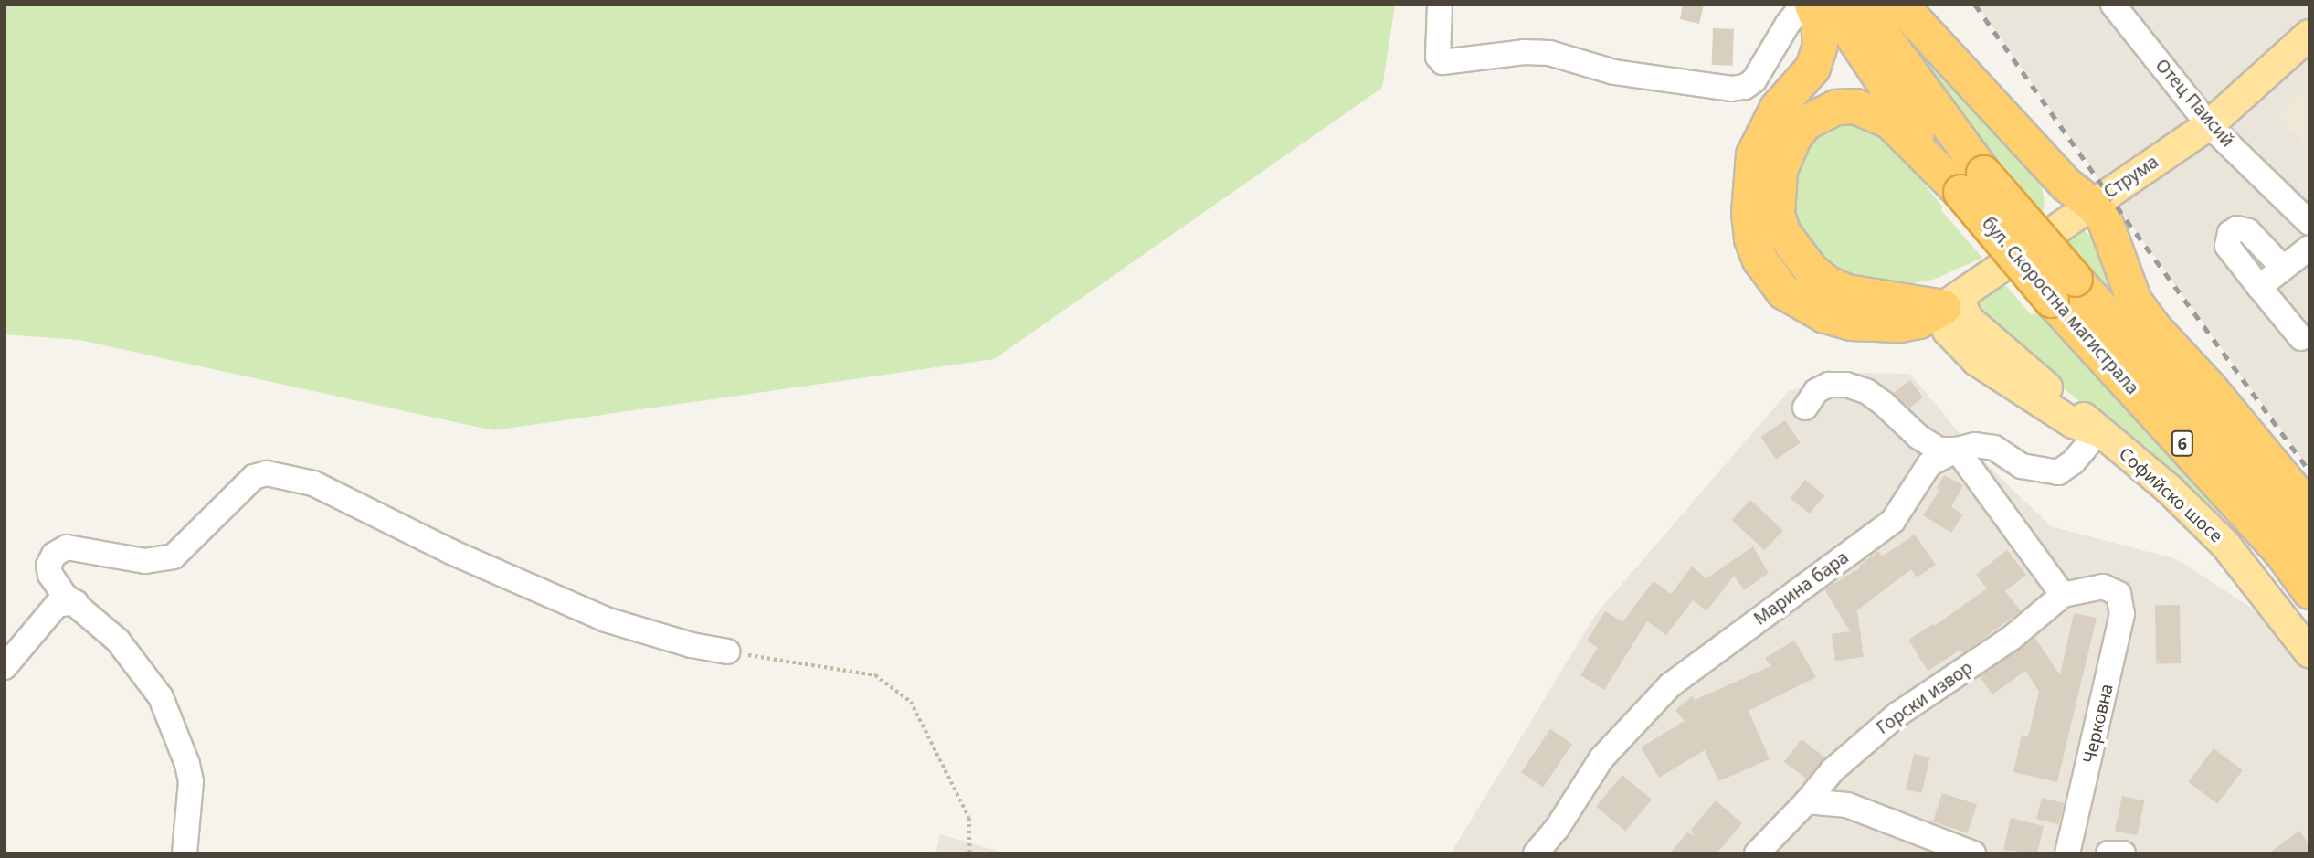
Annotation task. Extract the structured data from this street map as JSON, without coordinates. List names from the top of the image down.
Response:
{
  "streets": {
    "highway": ["бул. Скоростна магистрала", "6"],
    "main road": ["Струма", "Софийско шосе"],
    "street": [
      "Отец Паисий",
      "Марина бара",
      "Горски извор",
      "Черковна"
    ]
  },
  "crossings": [
    ["Отец Паисий", "Струма"],
    ["Струма", "Софийско шосе"],
    ["Софийско шосе", "Марина бара"],
    ["Горски извор", "Черковна"]
  ]
}
